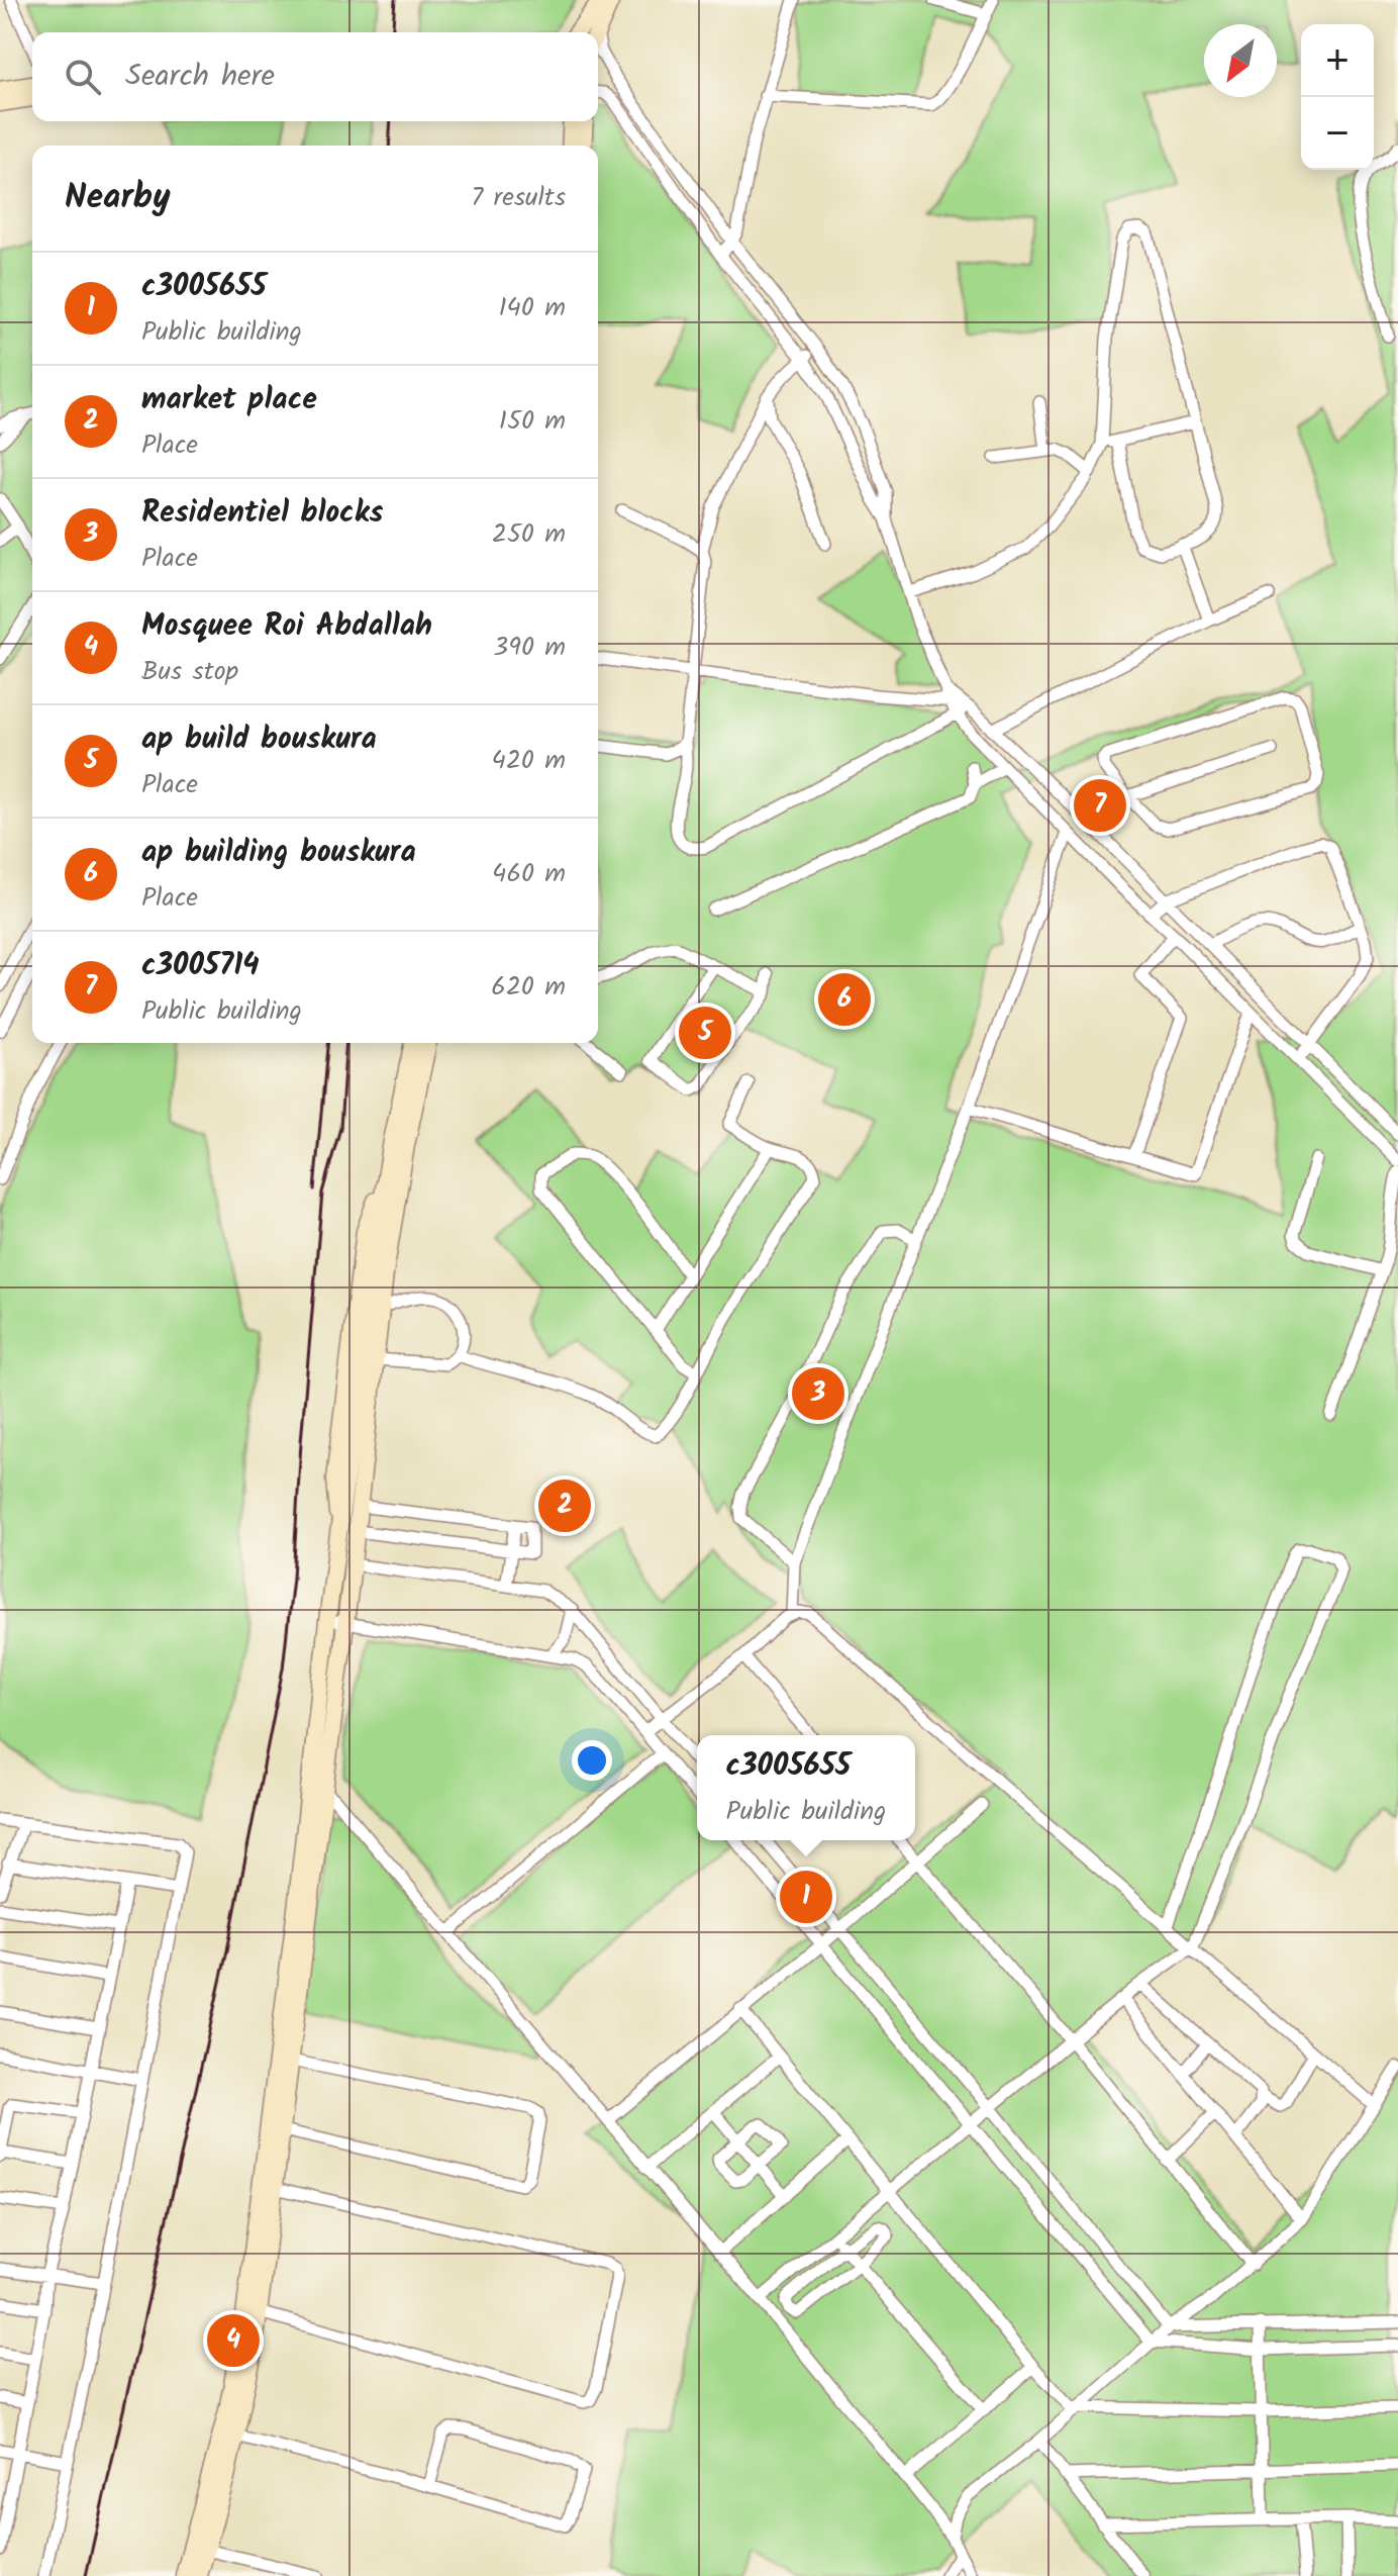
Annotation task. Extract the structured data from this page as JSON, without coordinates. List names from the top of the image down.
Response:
{
  "north": "bottom left",
  "page": {
    "map_buttons": ["+", "−"],
    "search": "Search here",
    "heading": ["Nearby", "7 results"],
    "list": [
      {
        "mark": "1",
        "name": "c3005655",
        "note": "Public building",
        "value": "140 m"
      },
      {
        "mark": "2",
        "name": "market place",
        "note": "Place",
        "value": "150 m"
      },
      {
        "mark": "3",
        "name": "Residentiel blocks",
        "note": "Place",
        "value": "250 m"
      },
      {
        "mark": "4",
        "name": "Mosquee Roi Abdallah",
        "note": "Bus stop",
        "value": "390 m"
      },
      {
        "mark": "5",
        "name": "ap build bouskura",
        "note": "Place",
        "value": "420 m"
      },
      {
        "mark": "6",
        "name": "ap building bouskura",
        "note": "Place",
        "value": "460 m"
      },
      {
        "mark": "7",
        "name": "c3005714",
        "note": "Public building",
        "value": "620 m"
      }
    ],
    "pins": [
      "7",
      "6",
      "5",
      "3",
      "2",
      "1",
      "4"
    ],
    "popup": ["c3005655", "Public building"]
  }
}
